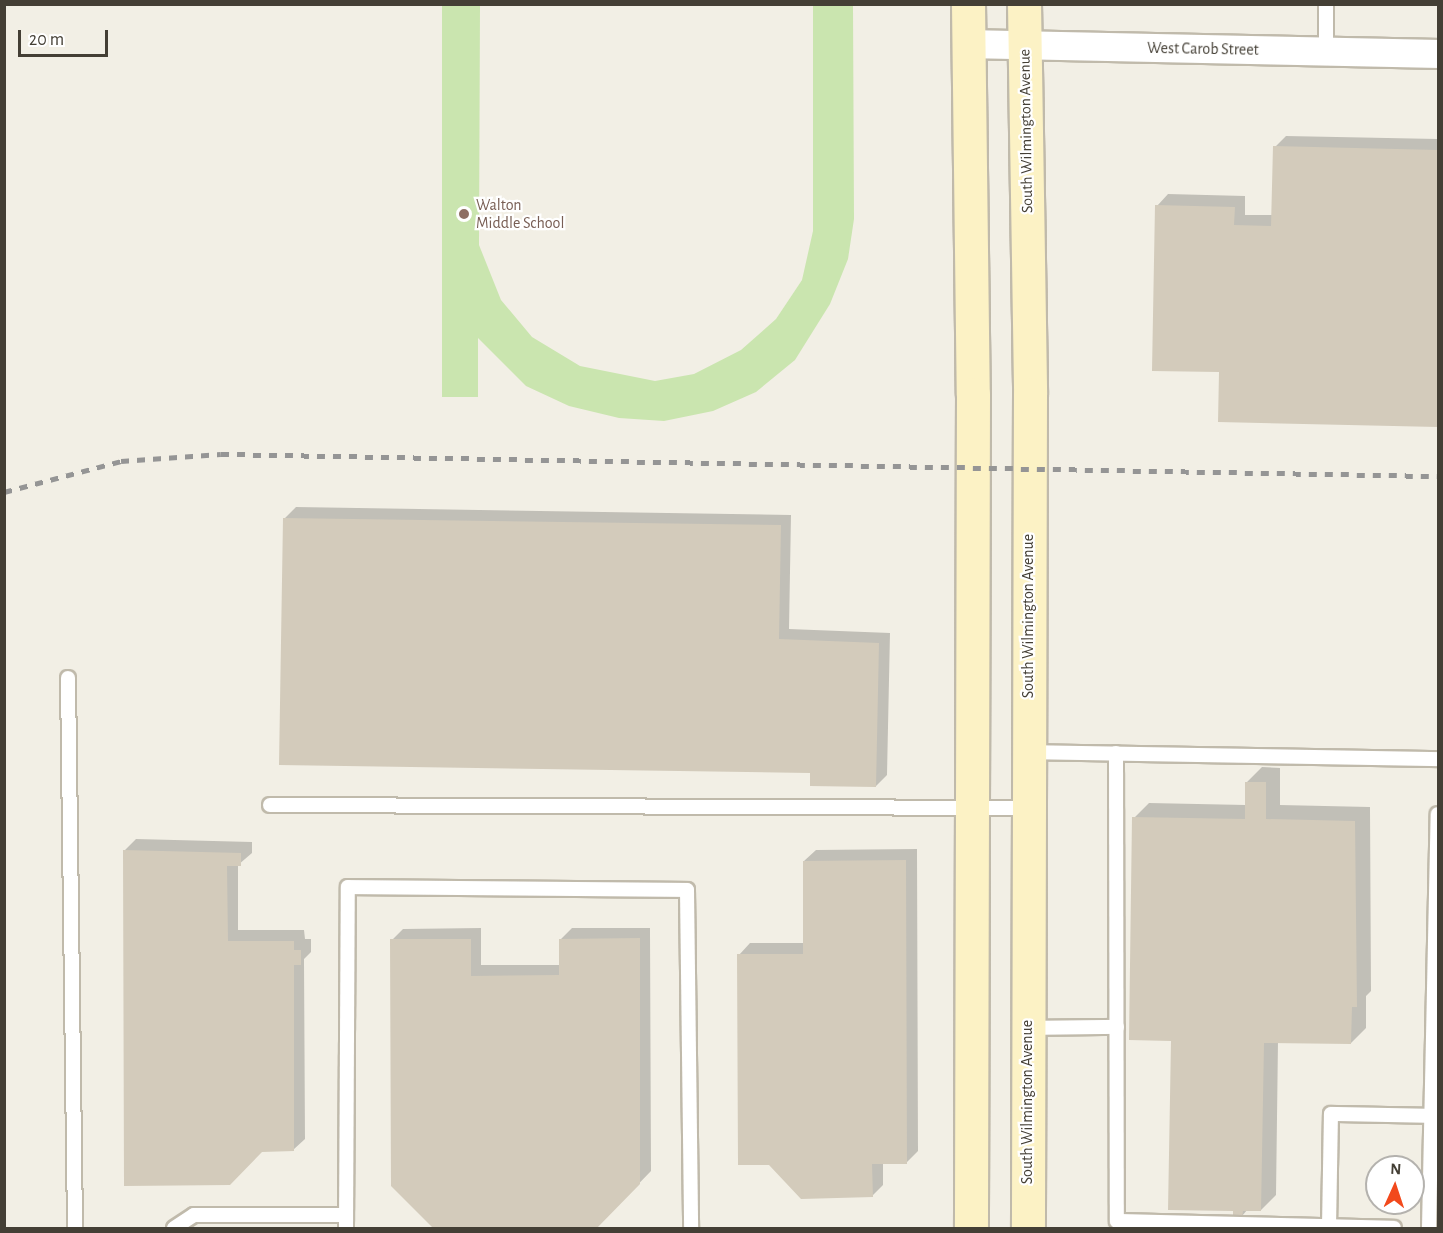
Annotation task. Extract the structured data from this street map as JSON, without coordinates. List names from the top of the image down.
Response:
{
  "streets": {
    "main road": ["South Wilmington Avenue"],
    "street": ["West Carob Street"]
  },
  "crossings": [
    ["West Carob Street", "South Wilmington Avenue"]
  ],
  "places": ["Walton Middle School"],
  "scale_bar": "20 m",
  "north": "top"
}
